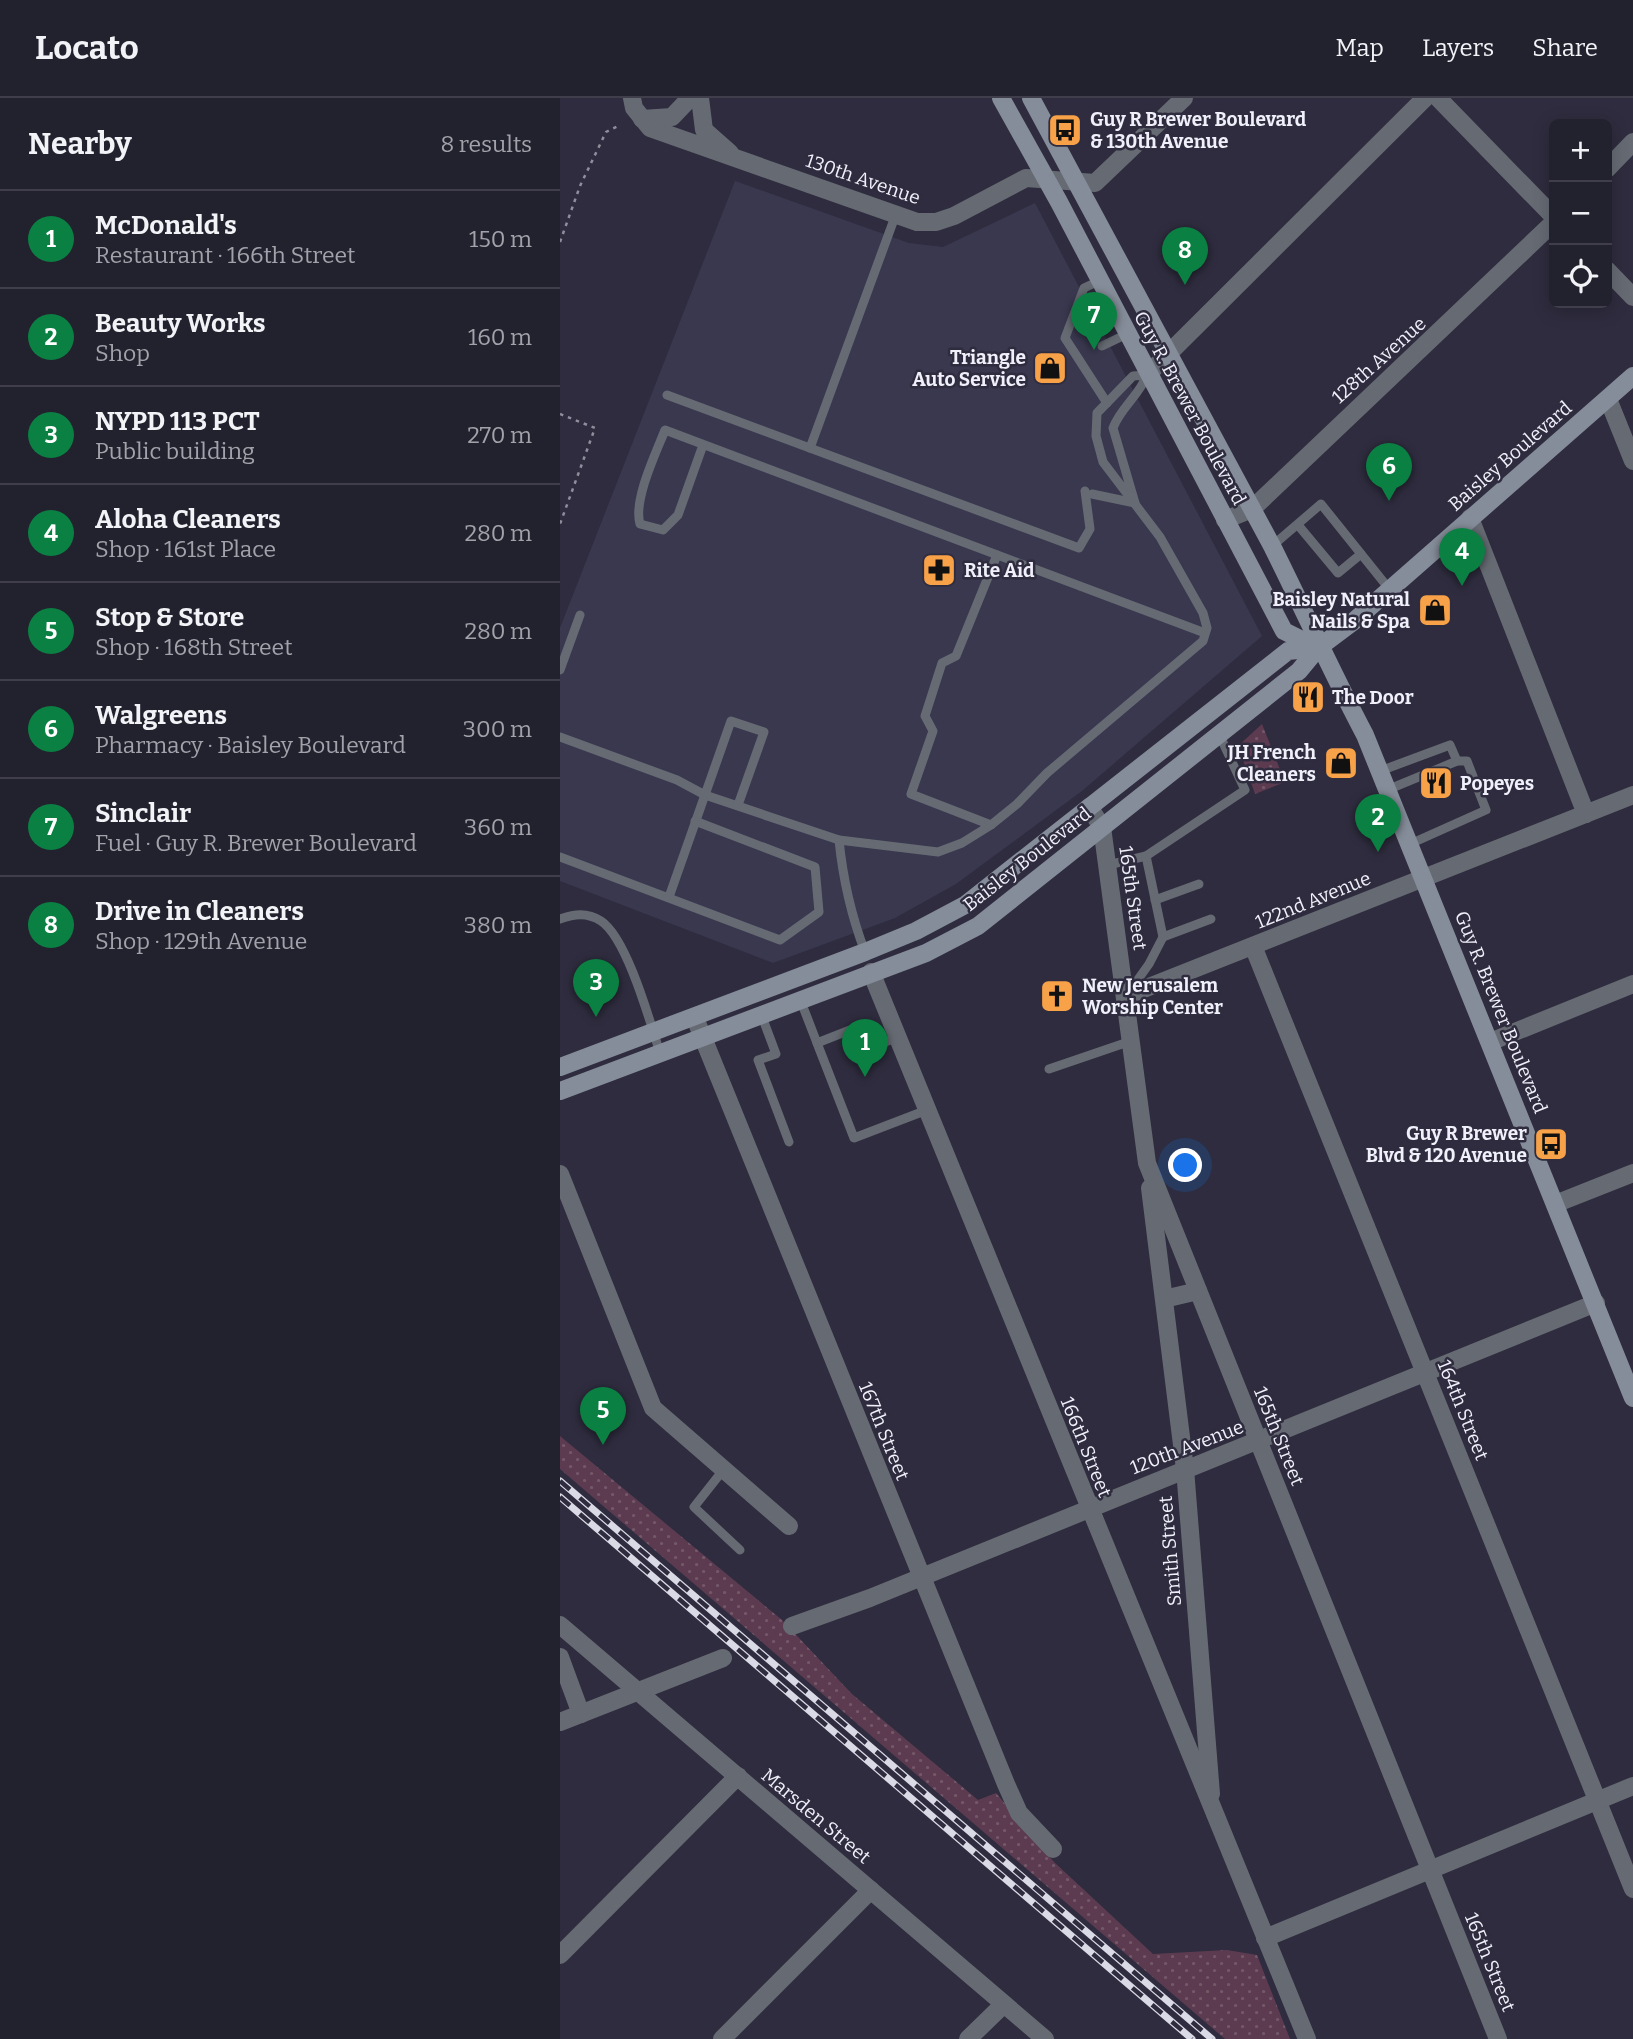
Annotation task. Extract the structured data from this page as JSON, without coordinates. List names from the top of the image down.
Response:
{
  "streets": {
    "main road": ["Guy R. Brewer Boulevard", "Baisley Boulevard"],
    "street": [
      "130th Avenue",
      "128th Avenue",
      "165th Street",
      "122nd Avenue",
      "164th Street",
      "167th Street",
      "166th Street",
      "120th Avenue",
      "Smith Street",
      "Marsden Street"
    ]
  },
  "crossings": [
    ["130th Avenue", "Guy R. Brewer Boulevard"],
    ["128th Avenue", "Guy R. Brewer Boulevard"],
    ["Guy R. Brewer Boulevard", "Baisley Boulevard"],
    ["Guy R. Brewer Boulevard", "122nd Avenue"],
    ["Guy R. Brewer Boulevard", "120th Avenue"],
    ["Baisley Boulevard", "165th Street"],
    ["Baisley Boulevard", "167th Street"],
    ["Baisley Boulevard", "166th Street"],
    ["165th Street", "122nd Avenue"],
    ["165th Street", "120th Avenue"],
    ["165th Street", "Smith Street"],
    ["122nd Avenue", "164th Street"],
    ["164th Street", "120th Avenue"],
    ["167th Street", "120th Avenue"],
    ["166th Street", "120th Avenue"],
    ["166th Street", "Smith Street"],
    ["120th Avenue", "Smith Street"]
  ],
  "places": {
    "bus stop": ["Guy R Brewer Boulevard & 130th Avenue", "Guy R Brewer Blvd & 120 Avenue"],
    "shop": ["Triangle Auto Service", "Baisley Natural Nails & Spa", "JH French Cleaners"],
    "pharmacy": ["Rite Aid"],
    "restaurant": ["The Door", "Popeyes"],
    "church": ["New Jerusalem Worship Center"]
  },
  "page": {
    "header": "Locato",
    "nav": ["Map", "Layers", "Share"],
    "heading": ["Nearby", "8 results"],
    "map_buttons": ["+", "−"],
    "list": [
      {
        "mark": "1",
        "name": "McDonald's",
        "note": "Restaurant · 166th Street",
        "value": "150 m"
      },
      {
        "mark": "2",
        "name": "Beauty Works",
        "note": "Shop",
        "value": "160 m"
      },
      {
        "mark": "3",
        "name": "NYPD 113 PCT",
        "note": "Public building",
        "value": "270 m"
      },
      {
        "mark": "4",
        "name": "Aloha Cleaners",
        "note": "Shop · 161st Place",
        "value": "280 m"
      },
      {
        "mark": "5",
        "name": "Stop & Store",
        "note": "Shop · 168th Street",
        "value": "280 m"
      },
      {
        "mark": "6",
        "name": "Walgreens",
        "note": "Pharmacy · Baisley Boulevard",
        "value": "300 m"
      },
      {
        "mark": "7",
        "name": "Sinclair",
        "note": "Fuel · Guy R. Brewer Boulevard",
        "value": "360 m"
      },
      {
        "mark": "8",
        "name": "Drive in Cleaners",
        "note": "Shop · 129th Avenue",
        "value": "380 m"
      }
    ],
    "pins": [
      "8",
      "7",
      "6",
      "4",
      "2",
      "3",
      "1",
      "5"
    ]
  }
}
